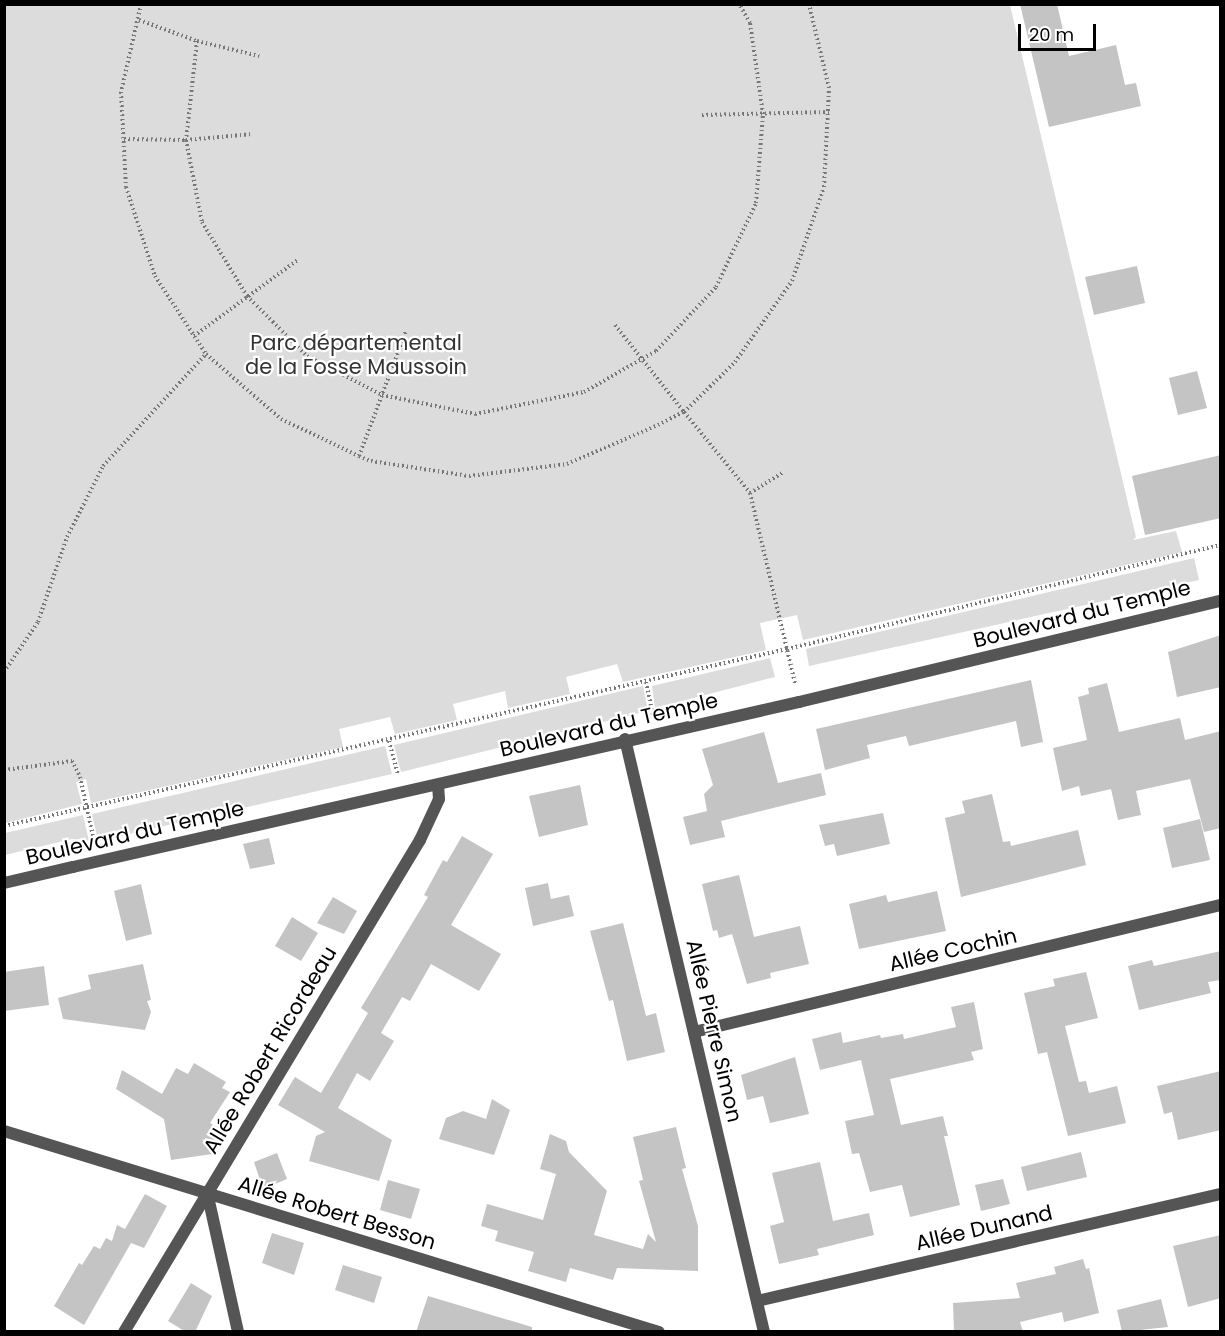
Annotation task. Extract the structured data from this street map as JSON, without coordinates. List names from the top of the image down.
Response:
{
  "streets": {
    "street": [
      "Boulevard du Temple",
      "Allée Cochin",
      "Allée Pierre Simon",
      "Allée Robert Ricordeau",
      "Allée Robert Besson",
      "Allée Dunand"
    ]
  },
  "crossings": [
    ["Boulevard du Temple", "Allée Pierre Simon"],
    ["Boulevard du Temple", "Allée Robert Ricordeau"],
    ["Allée Cochin", "Allée Pierre Simon"],
    ["Allée Pierre Simon", "Allée Dunand"],
    ["Allée Robert Ricordeau", "Allée Robert Besson"]
  ],
  "parks": ["Parc départemental de la Fosse Maussoin"],
  "scale_bar": "20 m"
}
